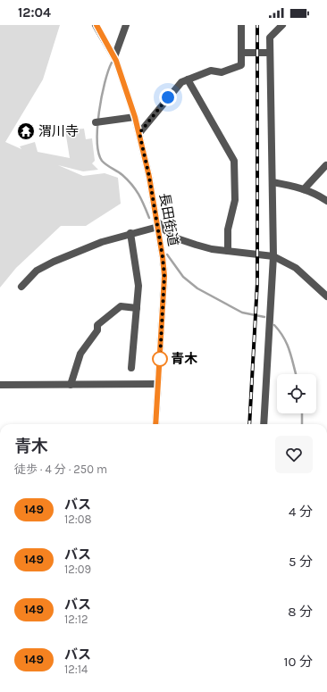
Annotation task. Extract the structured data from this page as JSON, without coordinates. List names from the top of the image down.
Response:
{
  "streets": {
    "main road": ["長田街道"]
  },
  "places": {
    "temple": ["渭川寺"],
    "other": ["青木"]
  },
  "lines": ["bus line 149"],
  "page": {
    "status": "12:04",
    "heading": ["青木", "徒歩 · 4 分 · 250 m"],
    "list": [
      {
        "mark": "149",
        "name": "バス",
        "note": "12:08",
        "value": "4 分"
      },
      {
        "mark": "149",
        "name": "バス",
        "note": "12:09",
        "value": "5 分"
      },
      {
        "mark": "149",
        "name": "バス",
        "note": "12:12",
        "value": "8 分"
      },
      {
        "mark": "149",
        "name": "バス",
        "note": "12:14",
        "value": "10 分"
      }
    ]
  }
}
